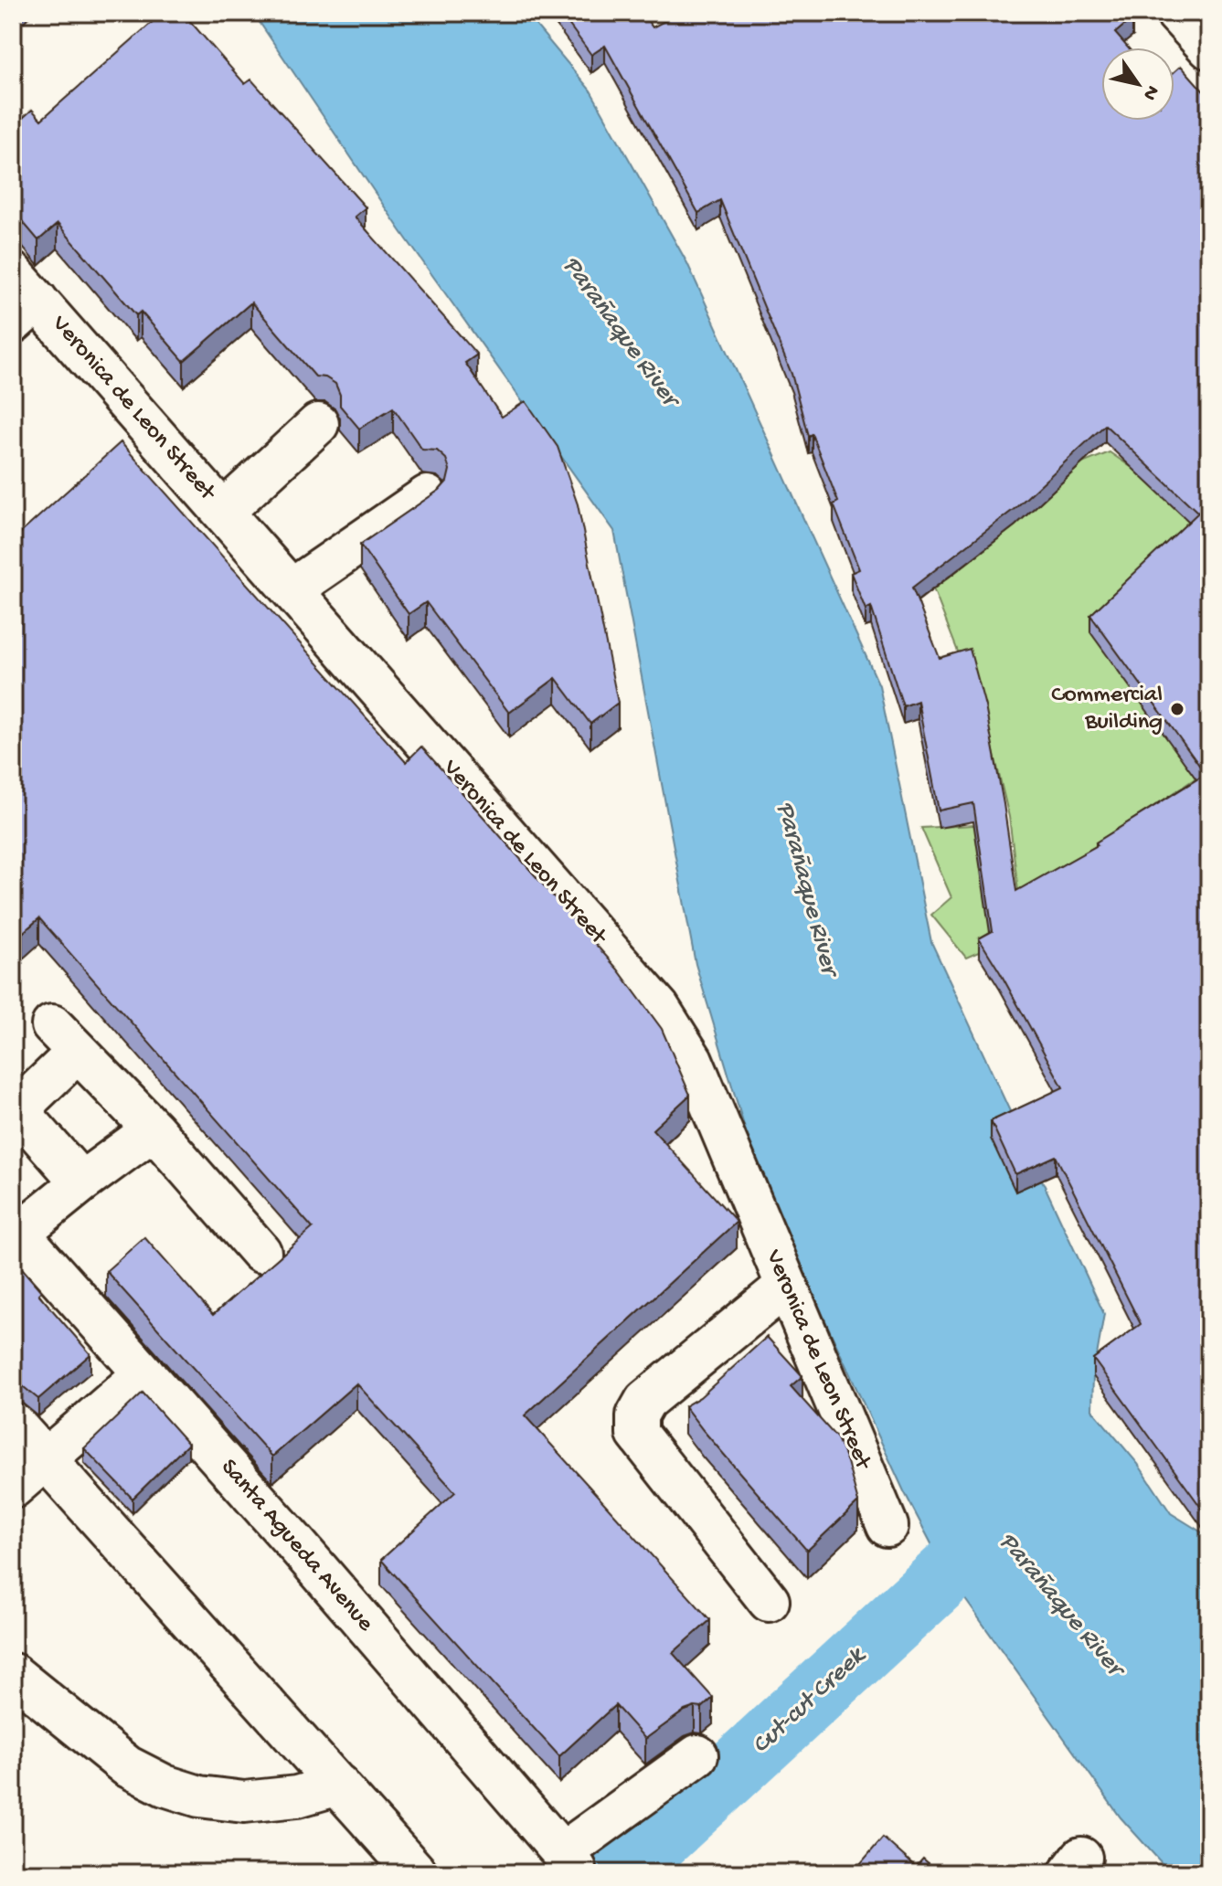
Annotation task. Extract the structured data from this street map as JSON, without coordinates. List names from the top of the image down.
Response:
{
  "streets": {
    "street": ["Veronica de Leon Street", "Santa Agueda Avenue"]
  },
  "water": ["Parañaque River", "Cut-cut Creek"],
  "places": ["Commercial Building"],
  "north": "bottom right"
}
